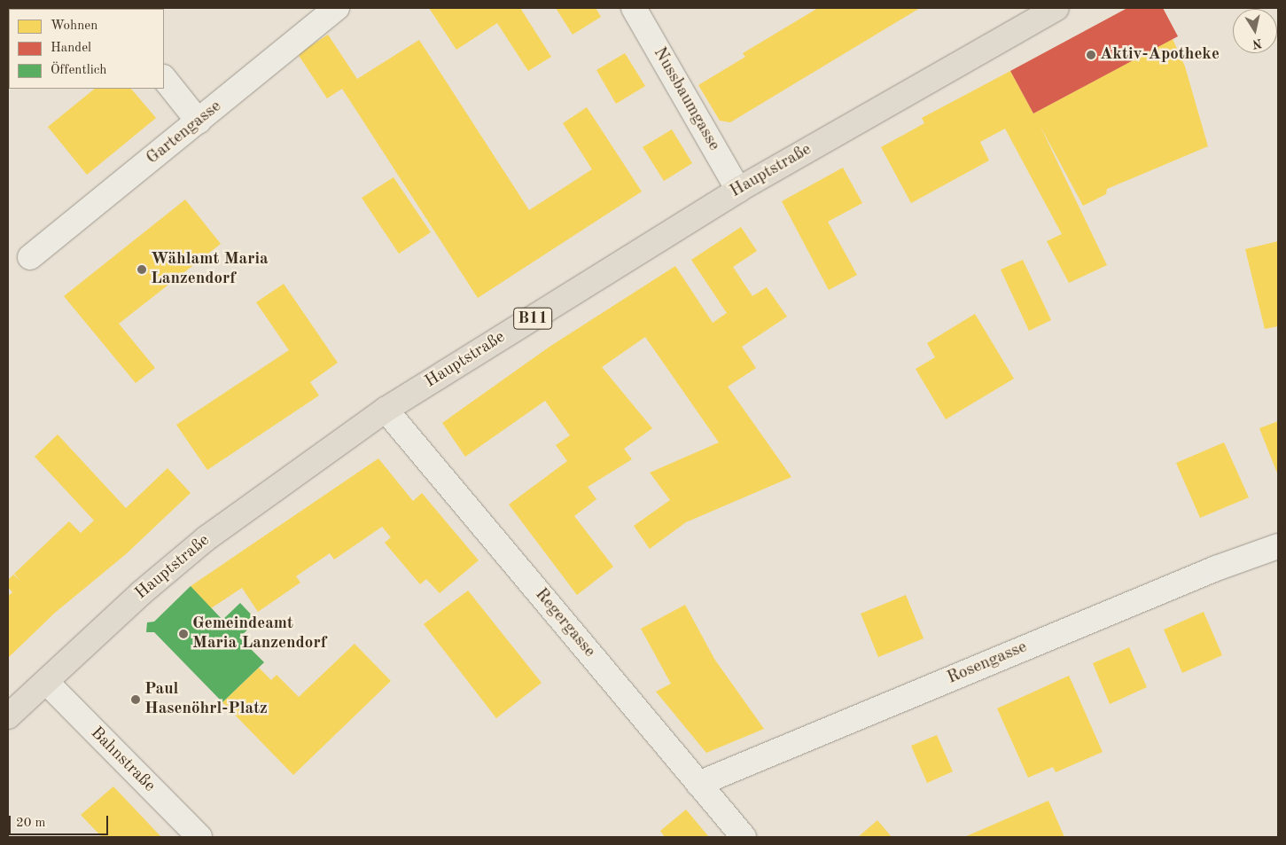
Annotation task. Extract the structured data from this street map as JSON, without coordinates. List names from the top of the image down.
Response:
{
  "streets": {
    "main road": ["Hauptstraße", "B11"],
    "street": [
      "Nussbaumgasse",
      "Gartengasse",
      "Regergasse",
      "Rosengasse",
      "Bahnstraße"
    ]
  },
  "crossings": [
    ["Nussbaumgasse", "Hauptstraße"],
    ["Hauptstraße", "Regergasse"],
    ["Hauptstraße", "Bahnstraße"],
    ["Regergasse", "Rosengasse"]
  ],
  "places": [
    "Aktiv-Apotheke",
    "Wählamt Maria Lanzendorf",
    "Gemeindeamt Maria Lanzendorf",
    "Paul Hasenöhrl-Platz"
  ],
  "legend": ["Wohnen", "Handel", "Öffentlich"],
  "scale_bar": "20 m",
  "north": "bottom"
}
